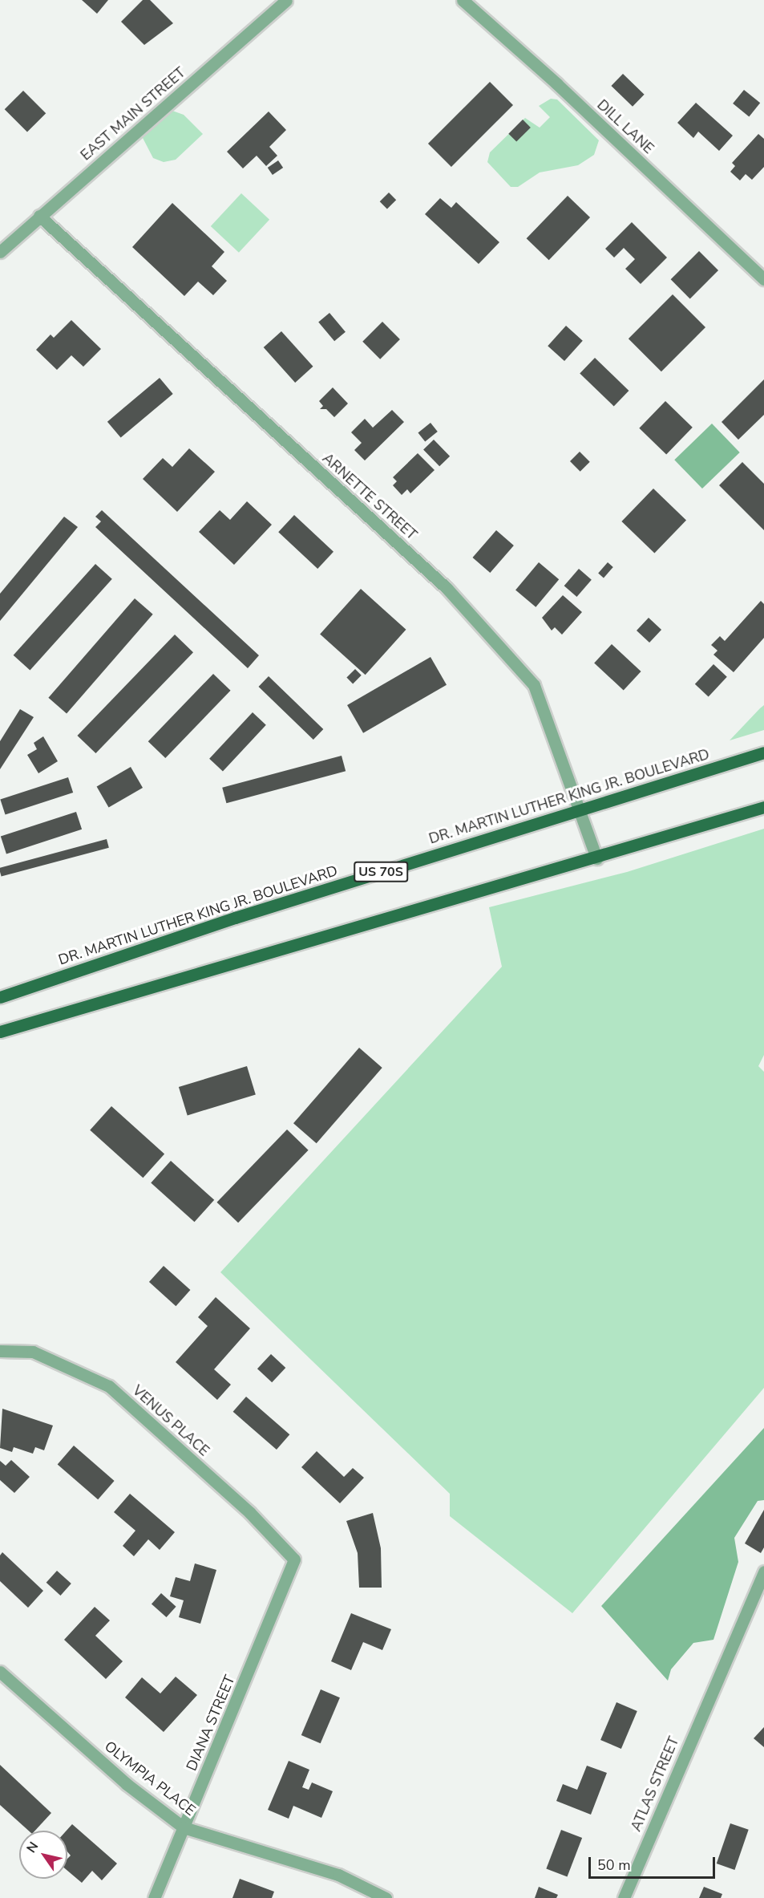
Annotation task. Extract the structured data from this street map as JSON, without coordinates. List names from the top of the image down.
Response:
{
  "streets": {
    "main road": ["DR. MARTIN LUTHER KING JR. BOULEVARD", "US 70S"],
    "street": [
      "EAST MAIN STREET",
      "DILL LANE",
      "ARNETTE STREET",
      "VENUS PLACE",
      "DIANA STREET",
      "OLYMPIA PLACE",
      "ATLAS STREET"
    ]
  },
  "crossings": [
    ["EAST MAIN STREET", "ARNETTE STREET"],
    ["ARNETTE STREET", "DR. MARTIN LUTHER KING JR. BOULEVARD"],
    ["VENUS PLACE", "DIANA STREET"],
    ["DIANA STREET", "OLYMPIA PLACE"]
  ],
  "scale_bar": "50 m",
  "north": "top left"
}
